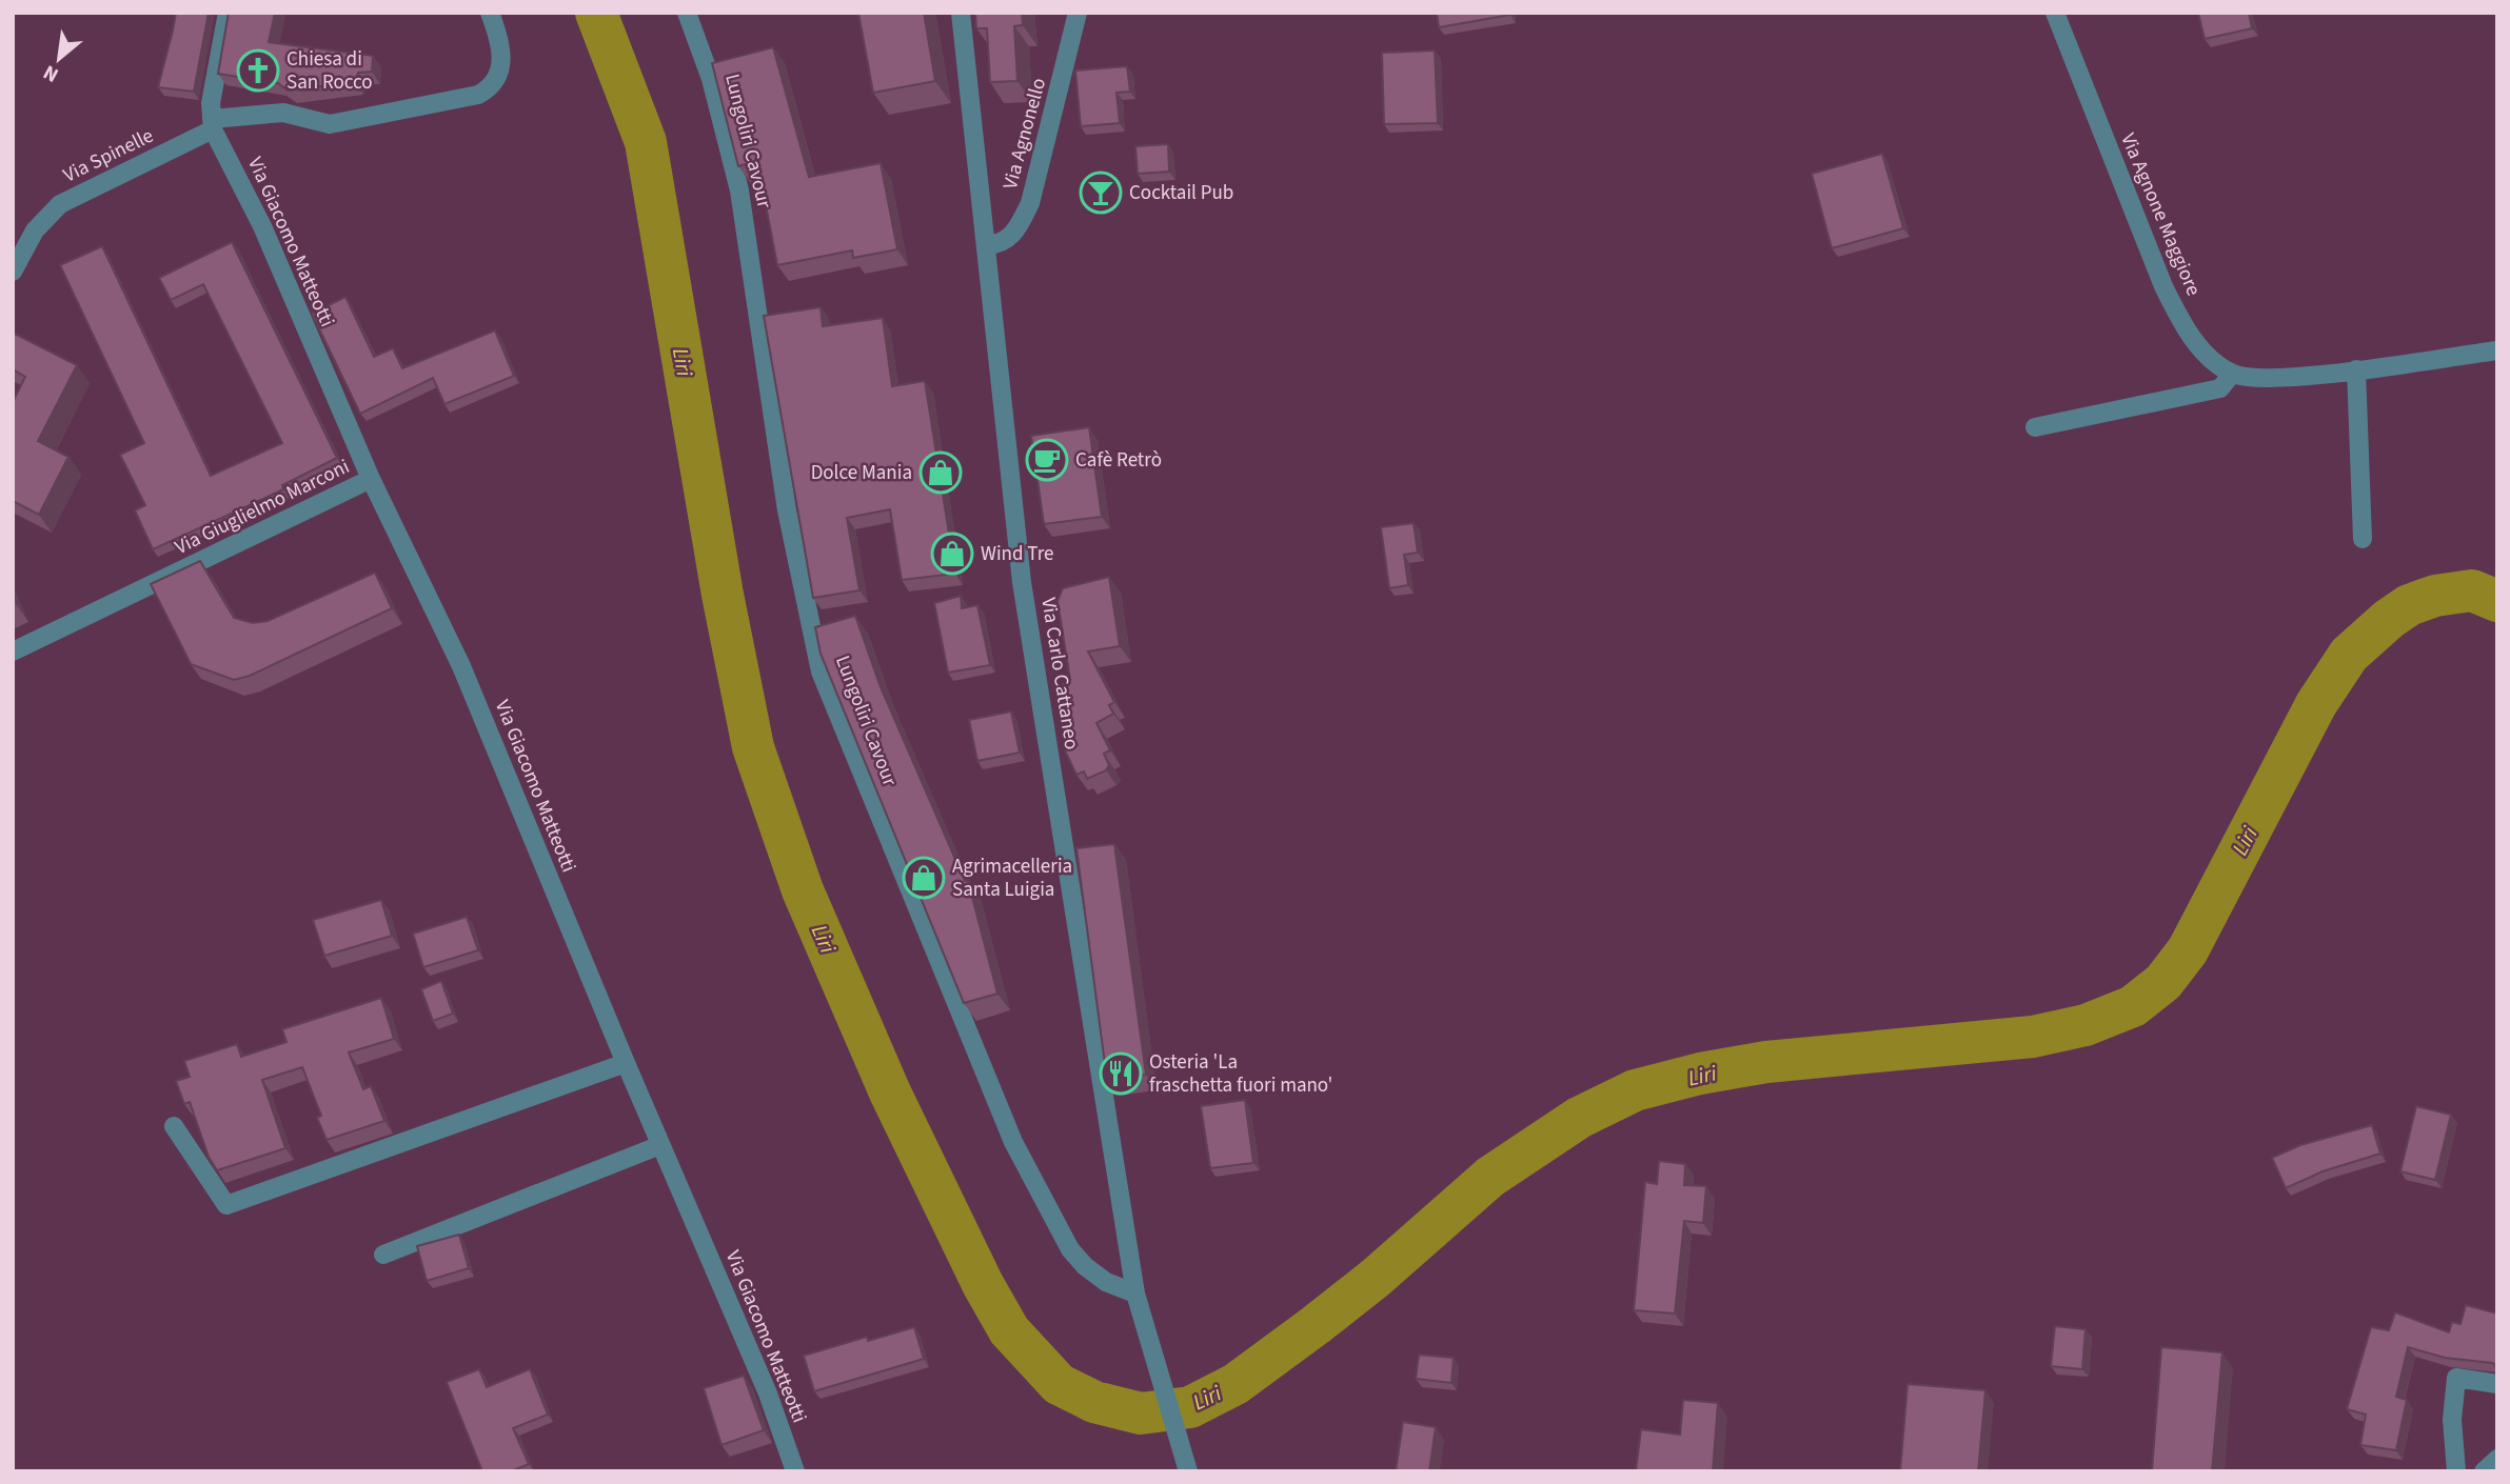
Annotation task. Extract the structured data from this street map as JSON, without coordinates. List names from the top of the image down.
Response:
{
  "streets": {
    "street": [
      "Via Agnonello",
      "Lungoliri Cavour",
      "Via Spinelle",
      "Via Agnone Maggiore",
      "Via Giacomo Matteotti",
      "Via Giuglielmo Marconi",
      "Via Carlo Cattaneo"
    ]
  },
  "crossings": [
    ["Via Agnonello", "Via Carlo Cattaneo"],
    ["Lungoliri Cavour", "Via Carlo Cattaneo"],
    ["Via Spinelle", "Via Giacomo Matteotti"],
    ["Via Giacomo Matteotti", "Via Giuglielmo Marconi"]
  ],
  "water": ["Liri"],
  "places": {
    "church": ["Chiesa di San Rocco"],
    "bar": ["Cocktail Pub"],
    "cafe": ["Cafè Retrò"],
    "shop": ["Dolce Mania", "Wind Tre", "Agrimacelleria Santa Luigia"],
    "restaurant": ["Osteria 'La fraschetta fuori mano'"]
  },
  "north": "bottom left"
}
